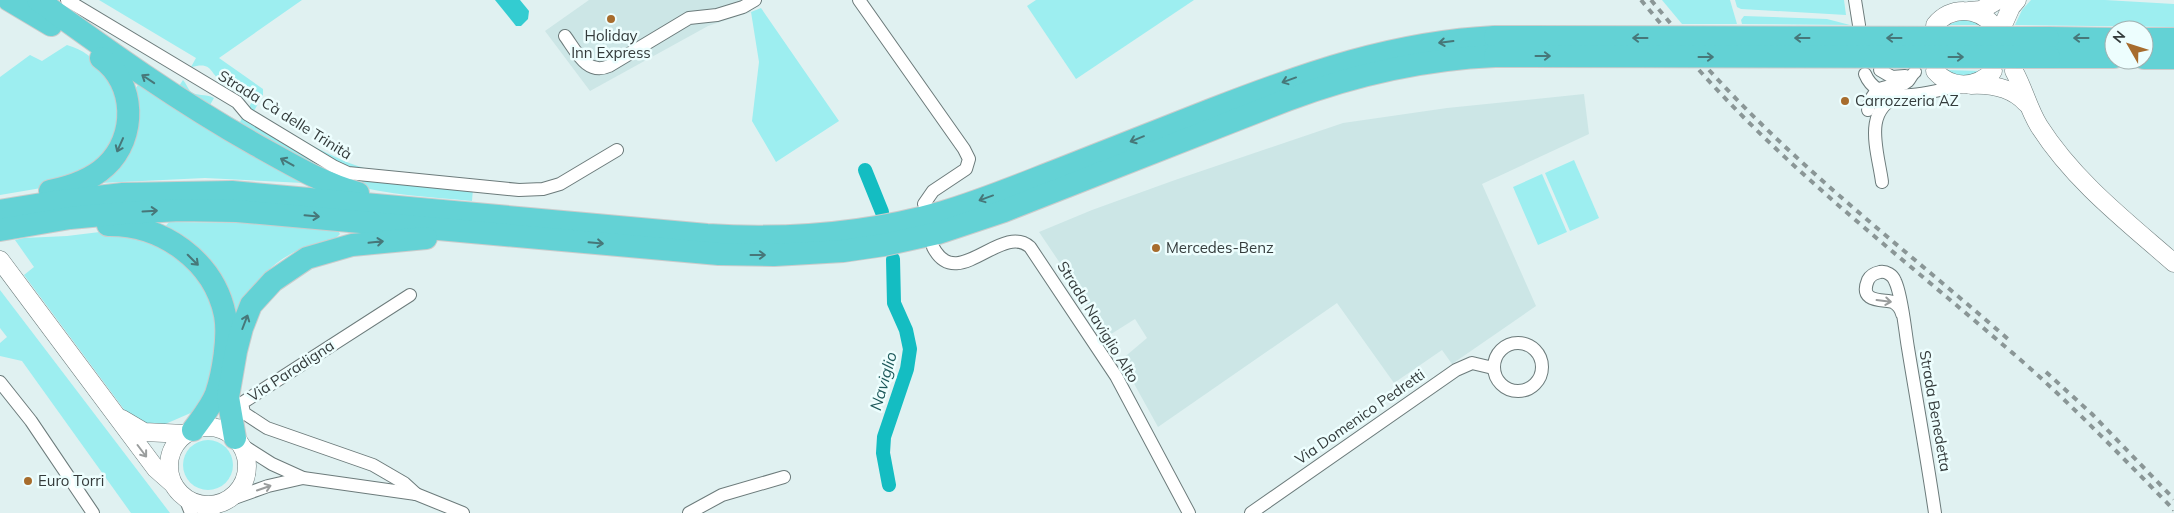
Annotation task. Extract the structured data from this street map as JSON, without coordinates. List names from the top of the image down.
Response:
{
  "streets": {
    "street": [
      "Strada Cà delle Trinità",
      "Strada Naviglio Alto",
      "Via Paradigna",
      "Strada Benedetta",
      "Via Domenico Pedretti"
    ]
  },
  "water": ["Naviglio"],
  "places": [
    "Holiday Inn Express",
    "Carrozzeria AZ",
    "Mercedes-Benz",
    "Euro Torri"
  ],
  "north": "top left"
}
